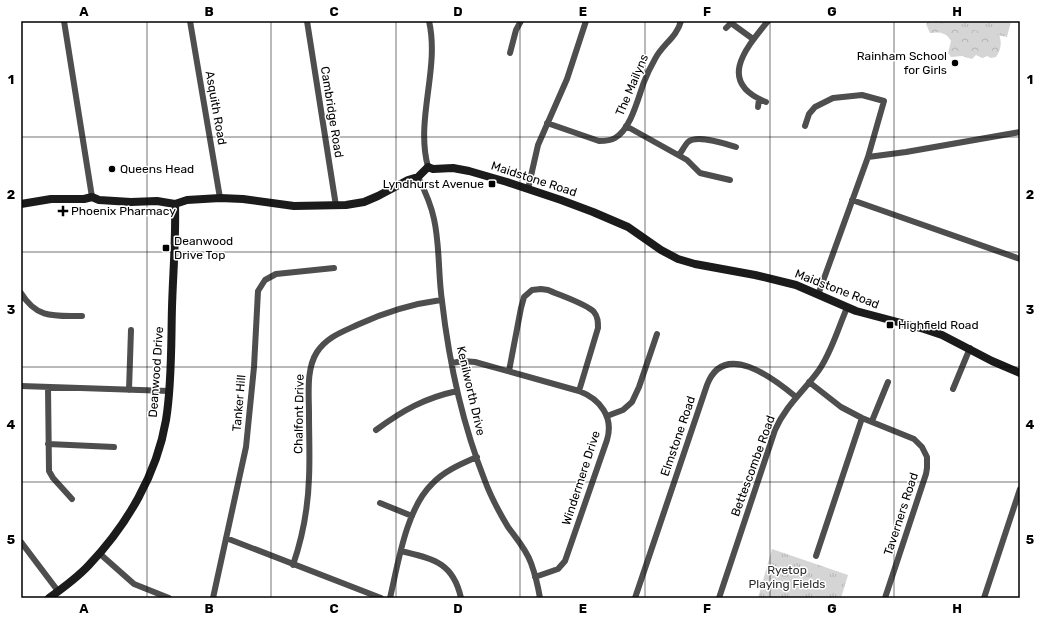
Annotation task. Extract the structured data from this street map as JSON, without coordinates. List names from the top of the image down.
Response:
{
  "streets": {
    "street": [
      "The Mailyns",
      "Asquith Road",
      "Cambridge Road",
      "Maidstone Road",
      "Deanwood Drive",
      "Kenilworth Drive",
      "Tanker Hill",
      "Chalfont Drive",
      "Elmstone Road",
      "Bettescombe Road",
      "Windermere Drive",
      "Taverners Road"
    ]
  },
  "crossings": [
    ["Maidstone Road", "Bettescombe Road"],
    ["Kenilworth Drive", "Chalfont Drive"],
    ["Kenilworth Drive", "Windermere Drive"],
    ["Elmstone Road", "Bettescombe Road"],
    ["Bettescombe Road", "Taverners Road"]
  ],
  "parks": ["Ryetop Playing Fields"],
  "places": {
    "other": ["Rainham School for Girls", "Queens Head"],
    "transit": ["Lyndhurst Avenue", "Deanwood Drive Top", "Highfield Road"],
    "health": ["Phoenix Pharmacy"]
  },
  "grid": {
    "columns": [
      "A",
      "B",
      "C",
      "D",
      "E",
      "F",
      "G",
      "H"
    ],
    "rows": [
      "1",
      "2",
      "3",
      "4",
      "5"
    ]
  }
}
